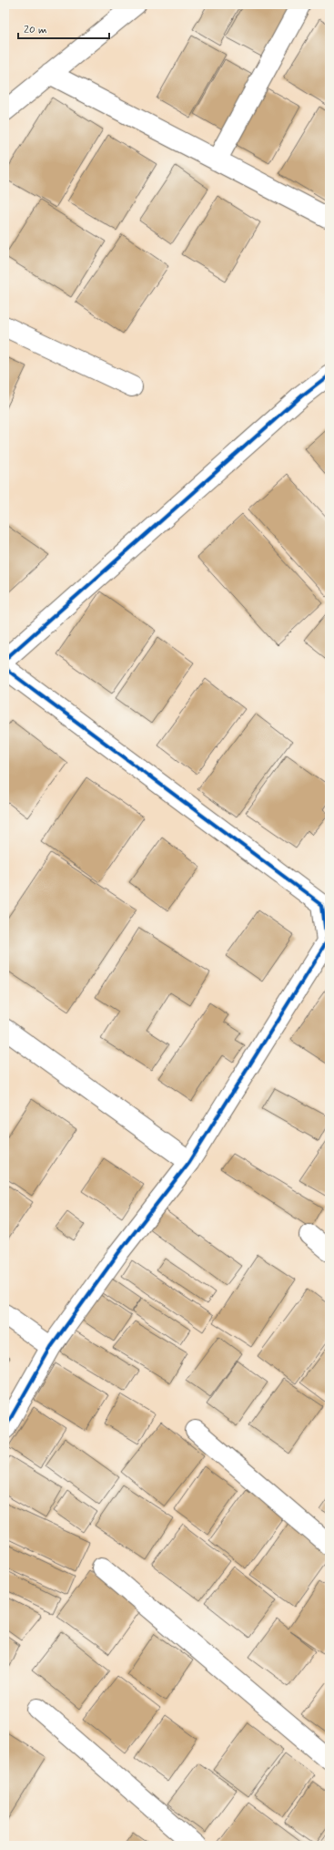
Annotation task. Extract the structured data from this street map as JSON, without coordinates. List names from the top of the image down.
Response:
{
  "scale_bar": "20 m"
}
